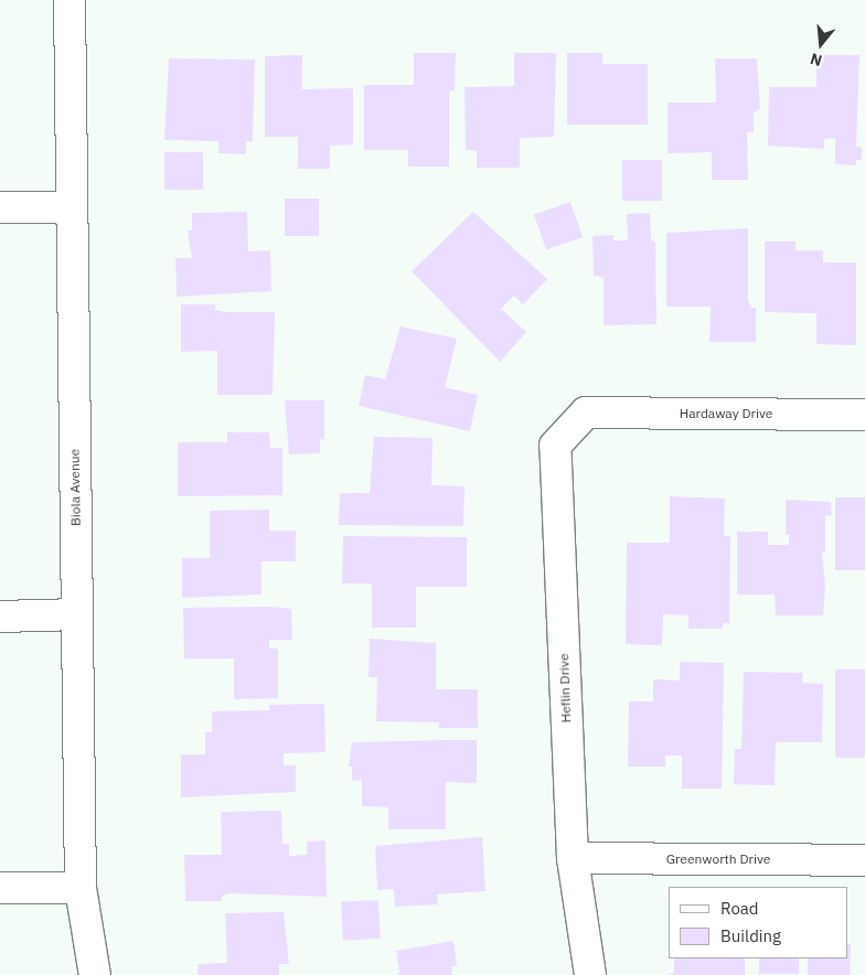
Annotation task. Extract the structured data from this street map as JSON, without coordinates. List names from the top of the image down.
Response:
{
  "streets": {
    "street": [
      "Hardaway Drive",
      "Biola Avenue",
      "Heflin Drive",
      "Greenworth Drive"
    ]
  },
  "crossings": [
    ["Hardaway Drive", "Heflin Drive"],
    ["Heflin Drive", "Greenworth Drive"]
  ],
  "legend": ["Road", "Building"],
  "north": "bottom"
}
